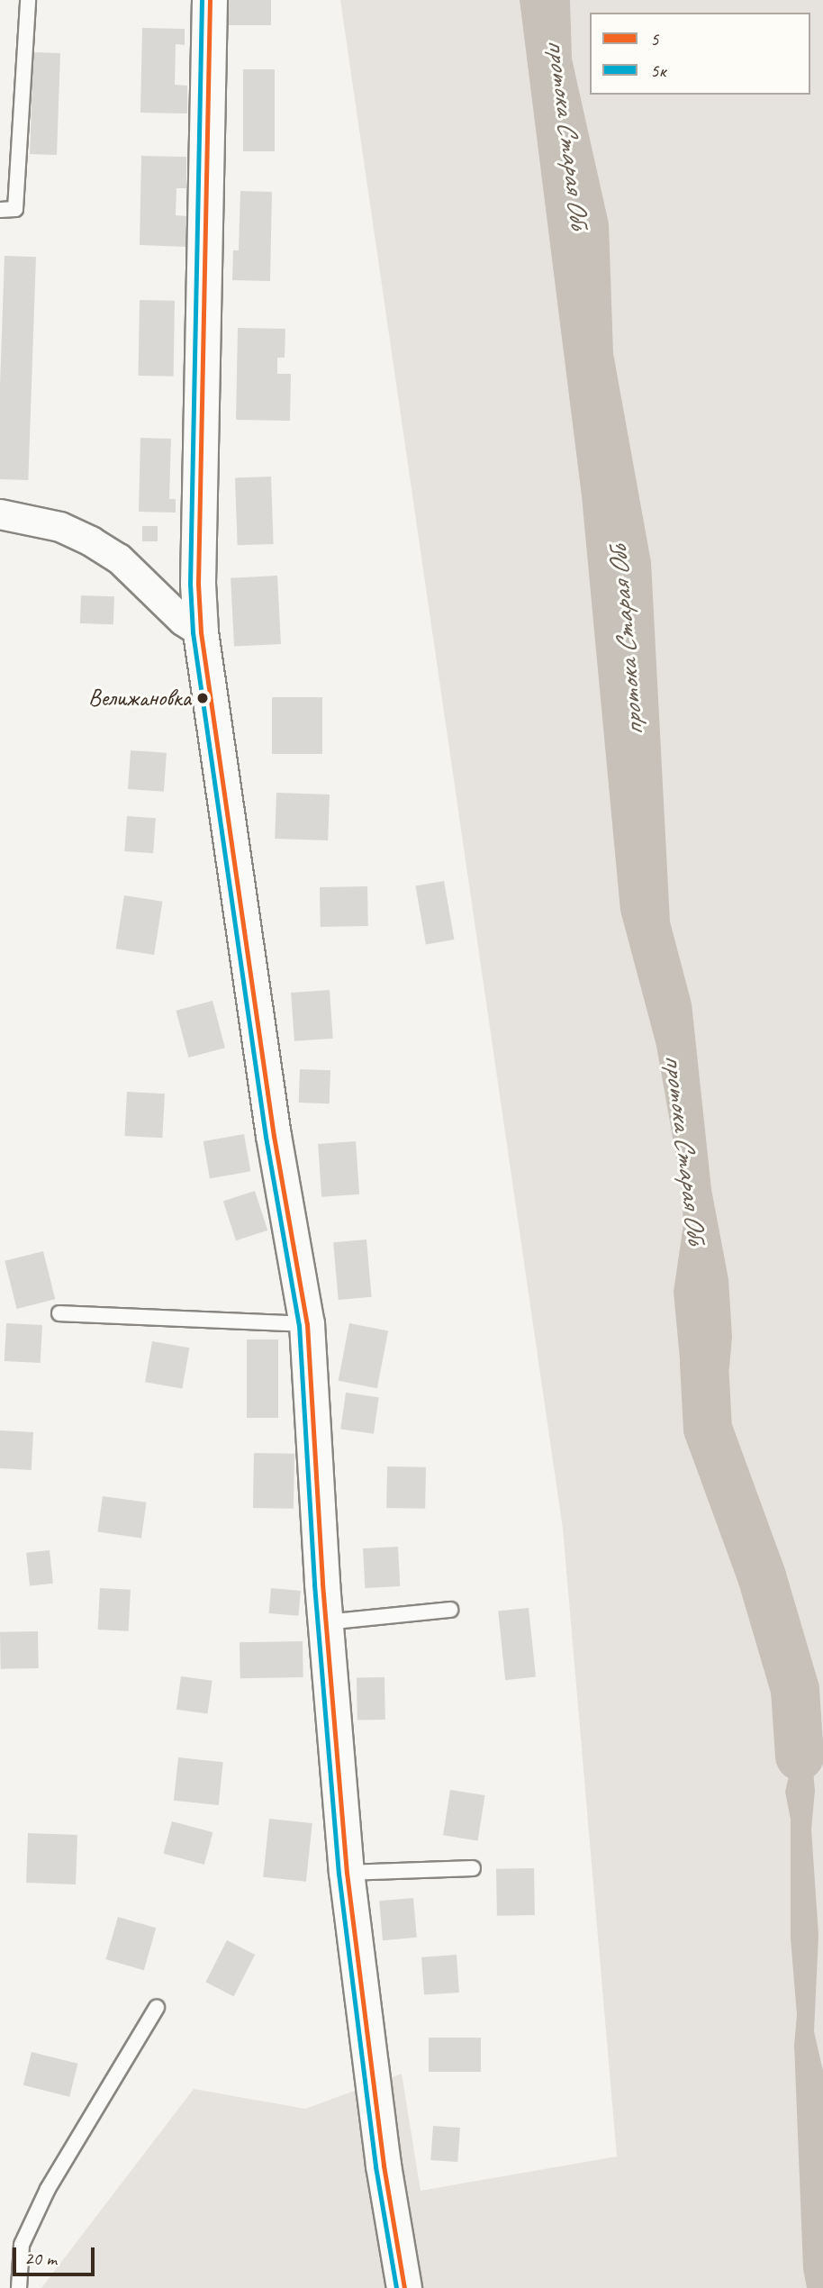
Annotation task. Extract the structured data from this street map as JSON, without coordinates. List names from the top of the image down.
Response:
{
  "water": ["протока Старая Обь"],
  "places": ["Велижановка"],
  "lines": ["transit line 5", "transit line 5к"],
  "legend": ["5", "5к"],
  "scale_bar": "20 m"
}
